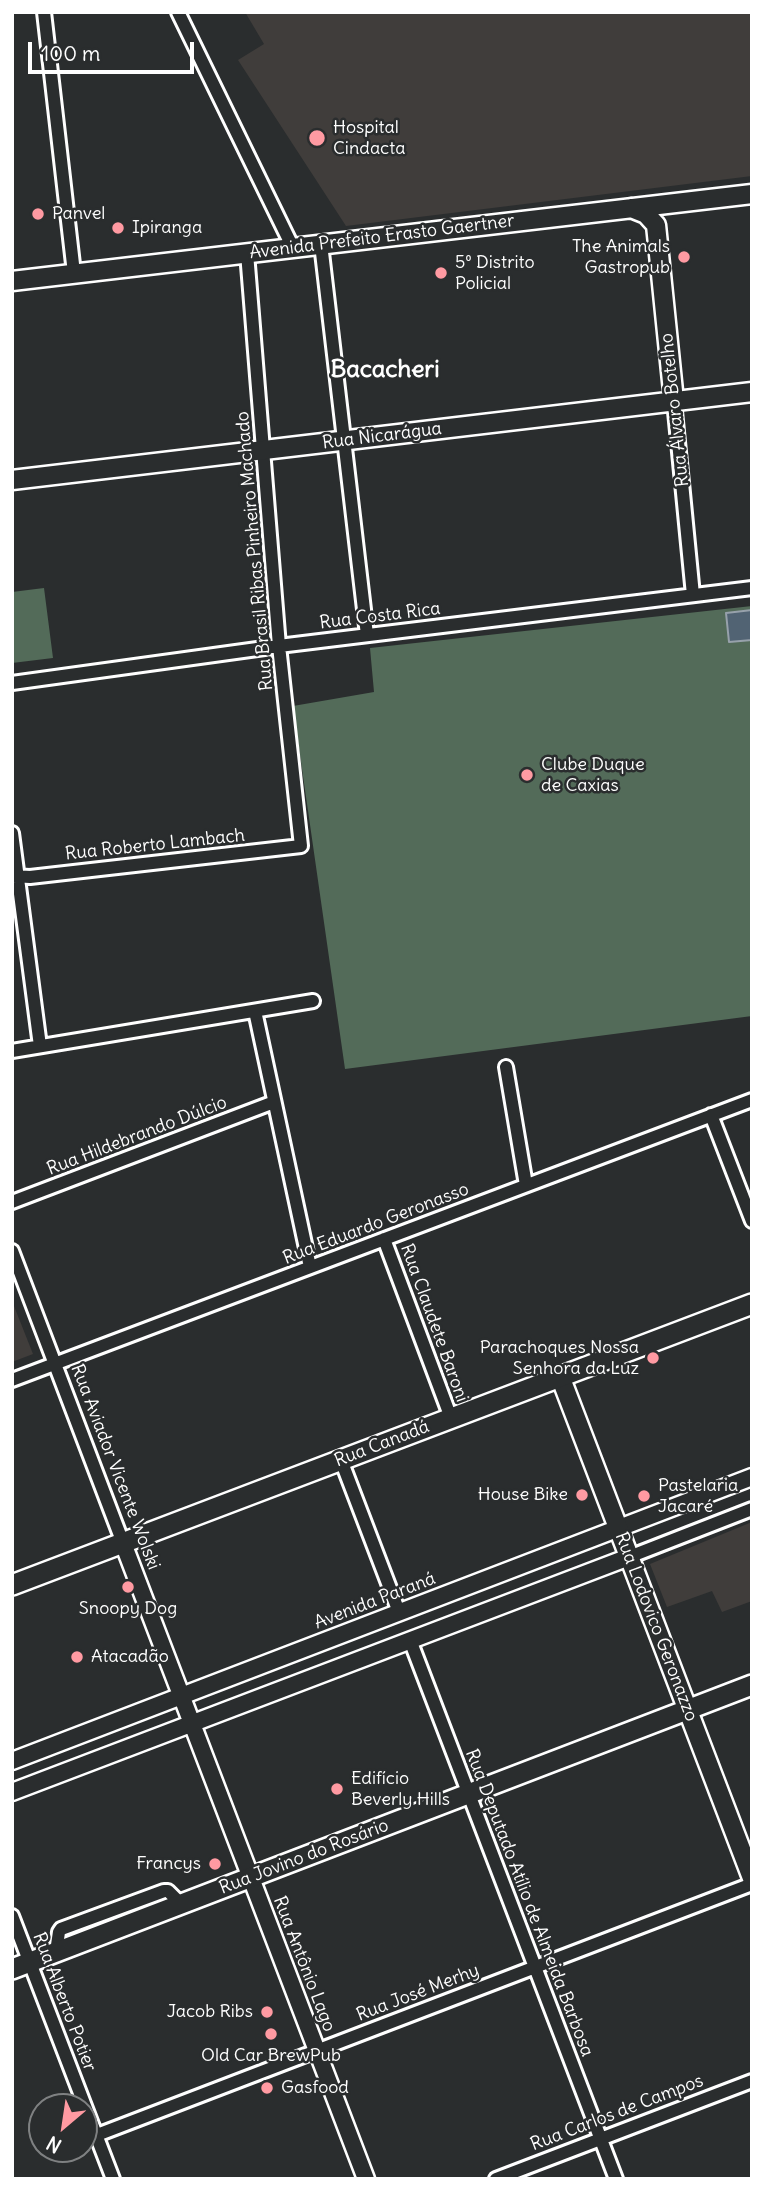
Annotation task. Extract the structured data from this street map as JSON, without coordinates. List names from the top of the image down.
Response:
{
  "streets": {
    "main road": [
      "Avenida Prefeito Erasto Gaertner",
      "Rua Álvaro Botelho",
      "Rua Nicarágua",
      "Rua Canadá",
      "Rua Lodovico Geronazzo",
      "Rua Jovino do Rosário"
    ],
    "street": [
      "Rua Brasil Ribas Pinheiro Machado",
      "Rua Costa Rica",
      "Rua Roberto Lambach",
      "Rua Hildebrando Dúlcio",
      "Rua Eduardo Geronasso",
      "Rua Claudete Baroni",
      "Rua Aviador Vicente Wolski",
      "Avenida Paraná",
      "Rua Deputado Atílio de Almeida Barbosa",
      "Rua Antônio Lago",
      "Rua José Merhy",
      "Rua Alberto Potier",
      "Rua Carlos de Campos"
    ]
  },
  "crossings": [
    ["Avenida Prefeito Erasto Gaertner", "Rua Brasil Ribas Pinheiro Machado"],
    ["Rua Álvaro Botelho", "Rua Nicarágua"],
    ["Rua Álvaro Botelho", "Rua Costa Rica"],
    ["Rua Nicarágua", "Rua Brasil Ribas Pinheiro Machado"],
    ["Rua Brasil Ribas Pinheiro Machado", "Rua Costa Rica"],
    ["Rua Brasil Ribas Pinheiro Machado", "Rua Roberto Lambach"],
    ["Rua Eduardo Geronasso", "Rua Claudete Baroni"],
    ["Rua Eduardo Geronasso", "Rua Aviador Vicente Wolski"],
    ["Rua Claudete Baroni", "Rua Canadá"],
    ["Rua Canadá", "Rua Aviador Vicente Wolski"],
    ["Rua Canadá", "Rua Lodovico Geronazzo"],
    ["Rua Aviador Vicente Wolski", "Avenida Paraná"],
    ["Rua Aviador Vicente Wolski", "Rua Antônio Lago"],
    ["Avenida Paraná", "Rua Lodovico Geronazzo"],
    ["Rua Lodovico Geronazzo", "Rua Jovino do Rosário"],
    ["Rua Jovino do Rosário", "Rua Deputado Atílio de Almeida Barbosa"],
    ["Rua Jovino do Rosário", "Rua Antônio Lago"],
    ["Rua Jovino do Rosário", "Rua Alberto Potier"],
    ["Rua Deputado Atílio de Almeida Barbosa", "Rua José Merhy"],
    ["Rua Deputado Atílio de Almeida Barbosa", "Rua Carlos de Campos"],
    ["Rua Antônio Lago", "Rua José Merhy"]
  ],
  "districts": ["Bacacheri"],
  "places": [
    "Hospital Cindacta",
    "Panvel",
    "Ipiranga",
    "The Animals Gastropub",
    "5º Distrito Policial",
    "Clube Duque de Caxias",
    "Parachoques Nossa Senhora da Luz",
    "House Bike",
    "Pastelaria Jacaré",
    "Snoopy Dog",
    "Atacadão",
    "Edifício Beverly Hills",
    "Francys",
    "Jacob Ribs",
    "Old Car BrewPub",
    "Gasfood"
  ],
  "scale_bar": "100 m",
  "north": "bottom left"
}
